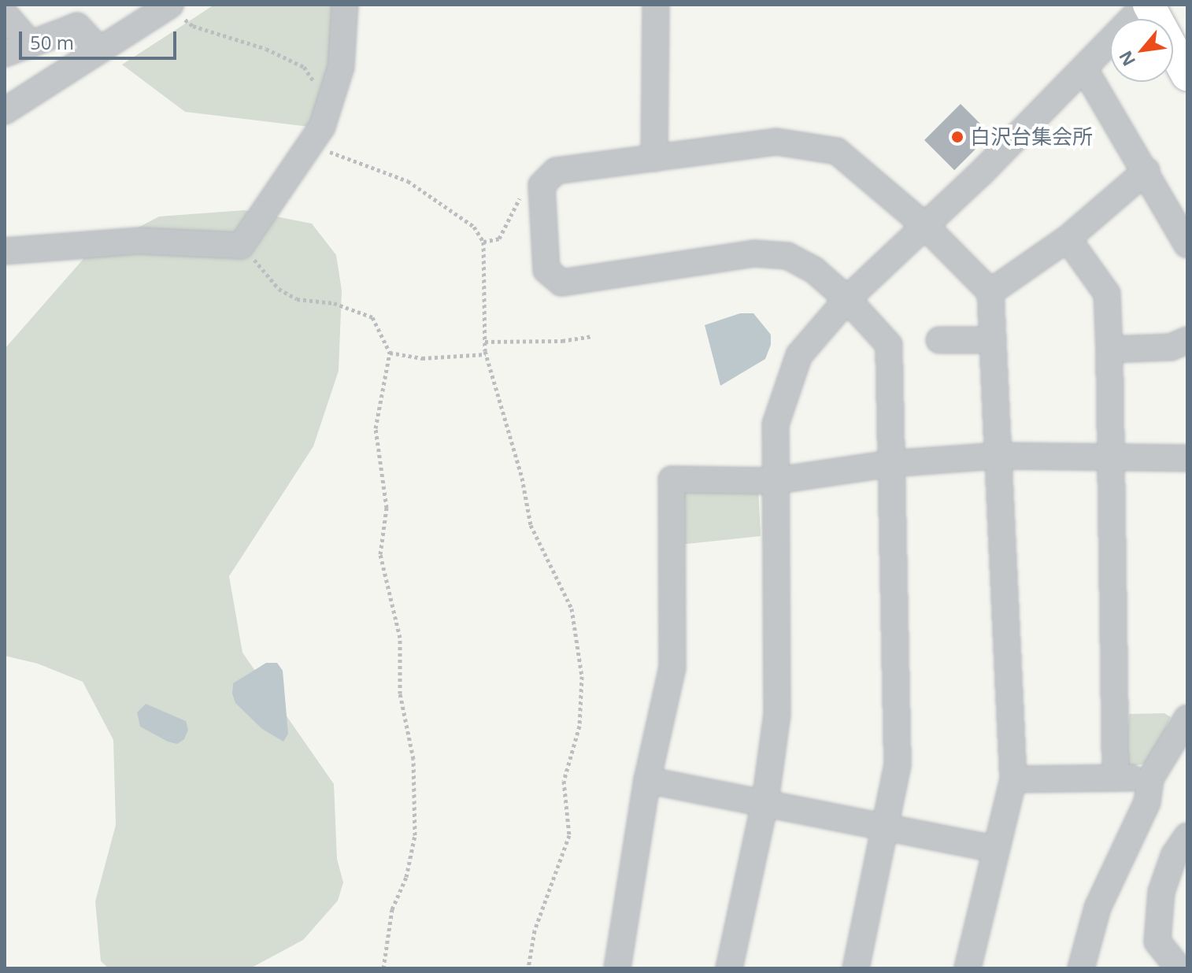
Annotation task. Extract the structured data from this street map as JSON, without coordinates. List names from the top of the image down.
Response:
{
  "places": ["白沢台集会所"],
  "scale_bar": "50 m",
  "north": "bottom left"
}
